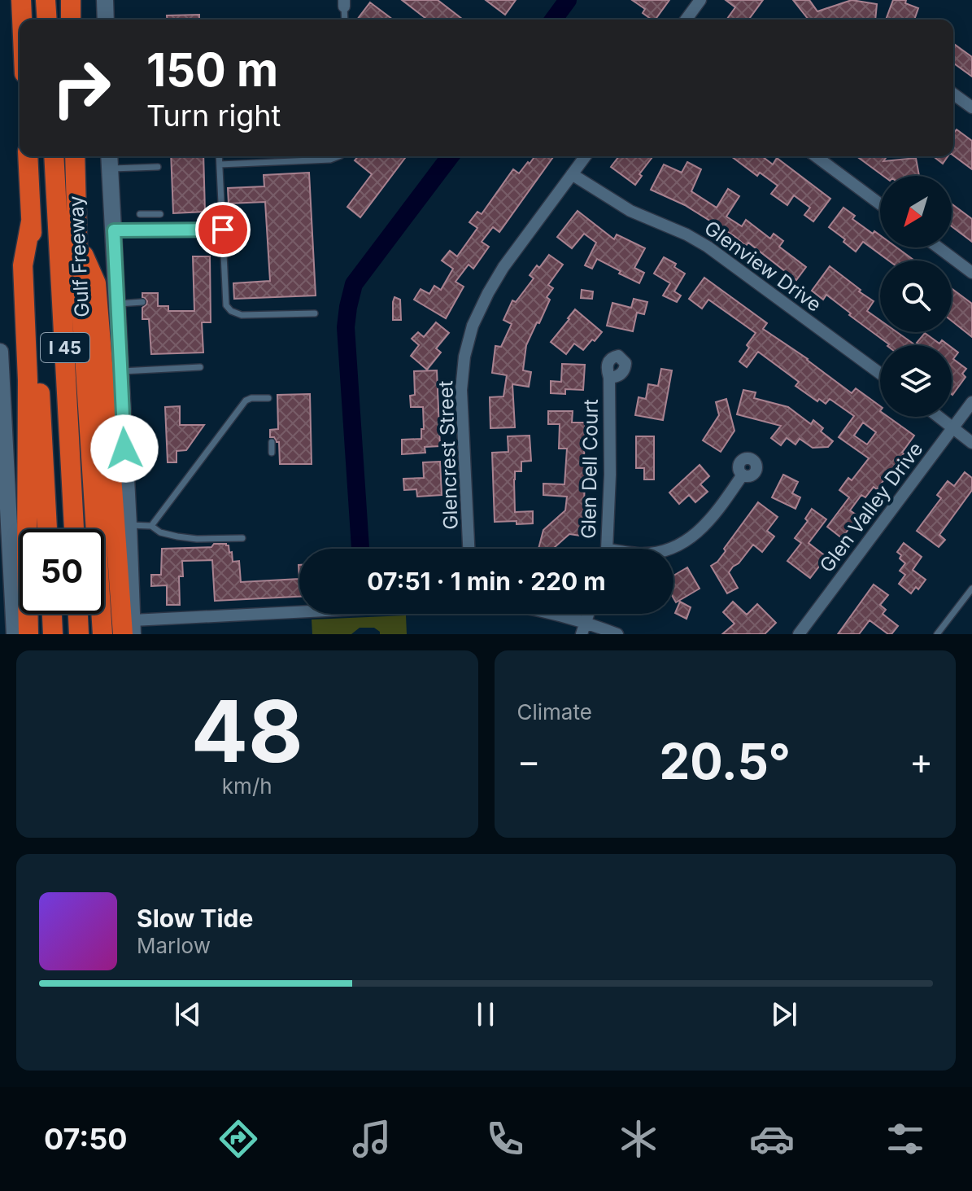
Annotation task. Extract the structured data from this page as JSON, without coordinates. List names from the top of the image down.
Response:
{
  "streets": {
    "highway": ["Gulf Freeway", "I 45"],
    "street": [
      "Glenview Drive",
      "Glencrest Street",
      "Glen Dell Court",
      "Glen Valley Drive"
    ]
  },
  "crossings": [
    ["Glenview Drive", "Glencrest Street"]
  ],
  "north": "bottom left",
  "page": {
    "turn": ["150 m", "Turn right"],
    "limit": "50",
    "trip": "07:51 · 1 min · 220 m",
    "tile": [
      ["48", "km/h"],
      "Climate"
    ],
    "heat": ["−", "20.5°", "+"],
    "song": ["Slow Tide", "Marlow"],
    "tabs": "07:50"
  }
}
